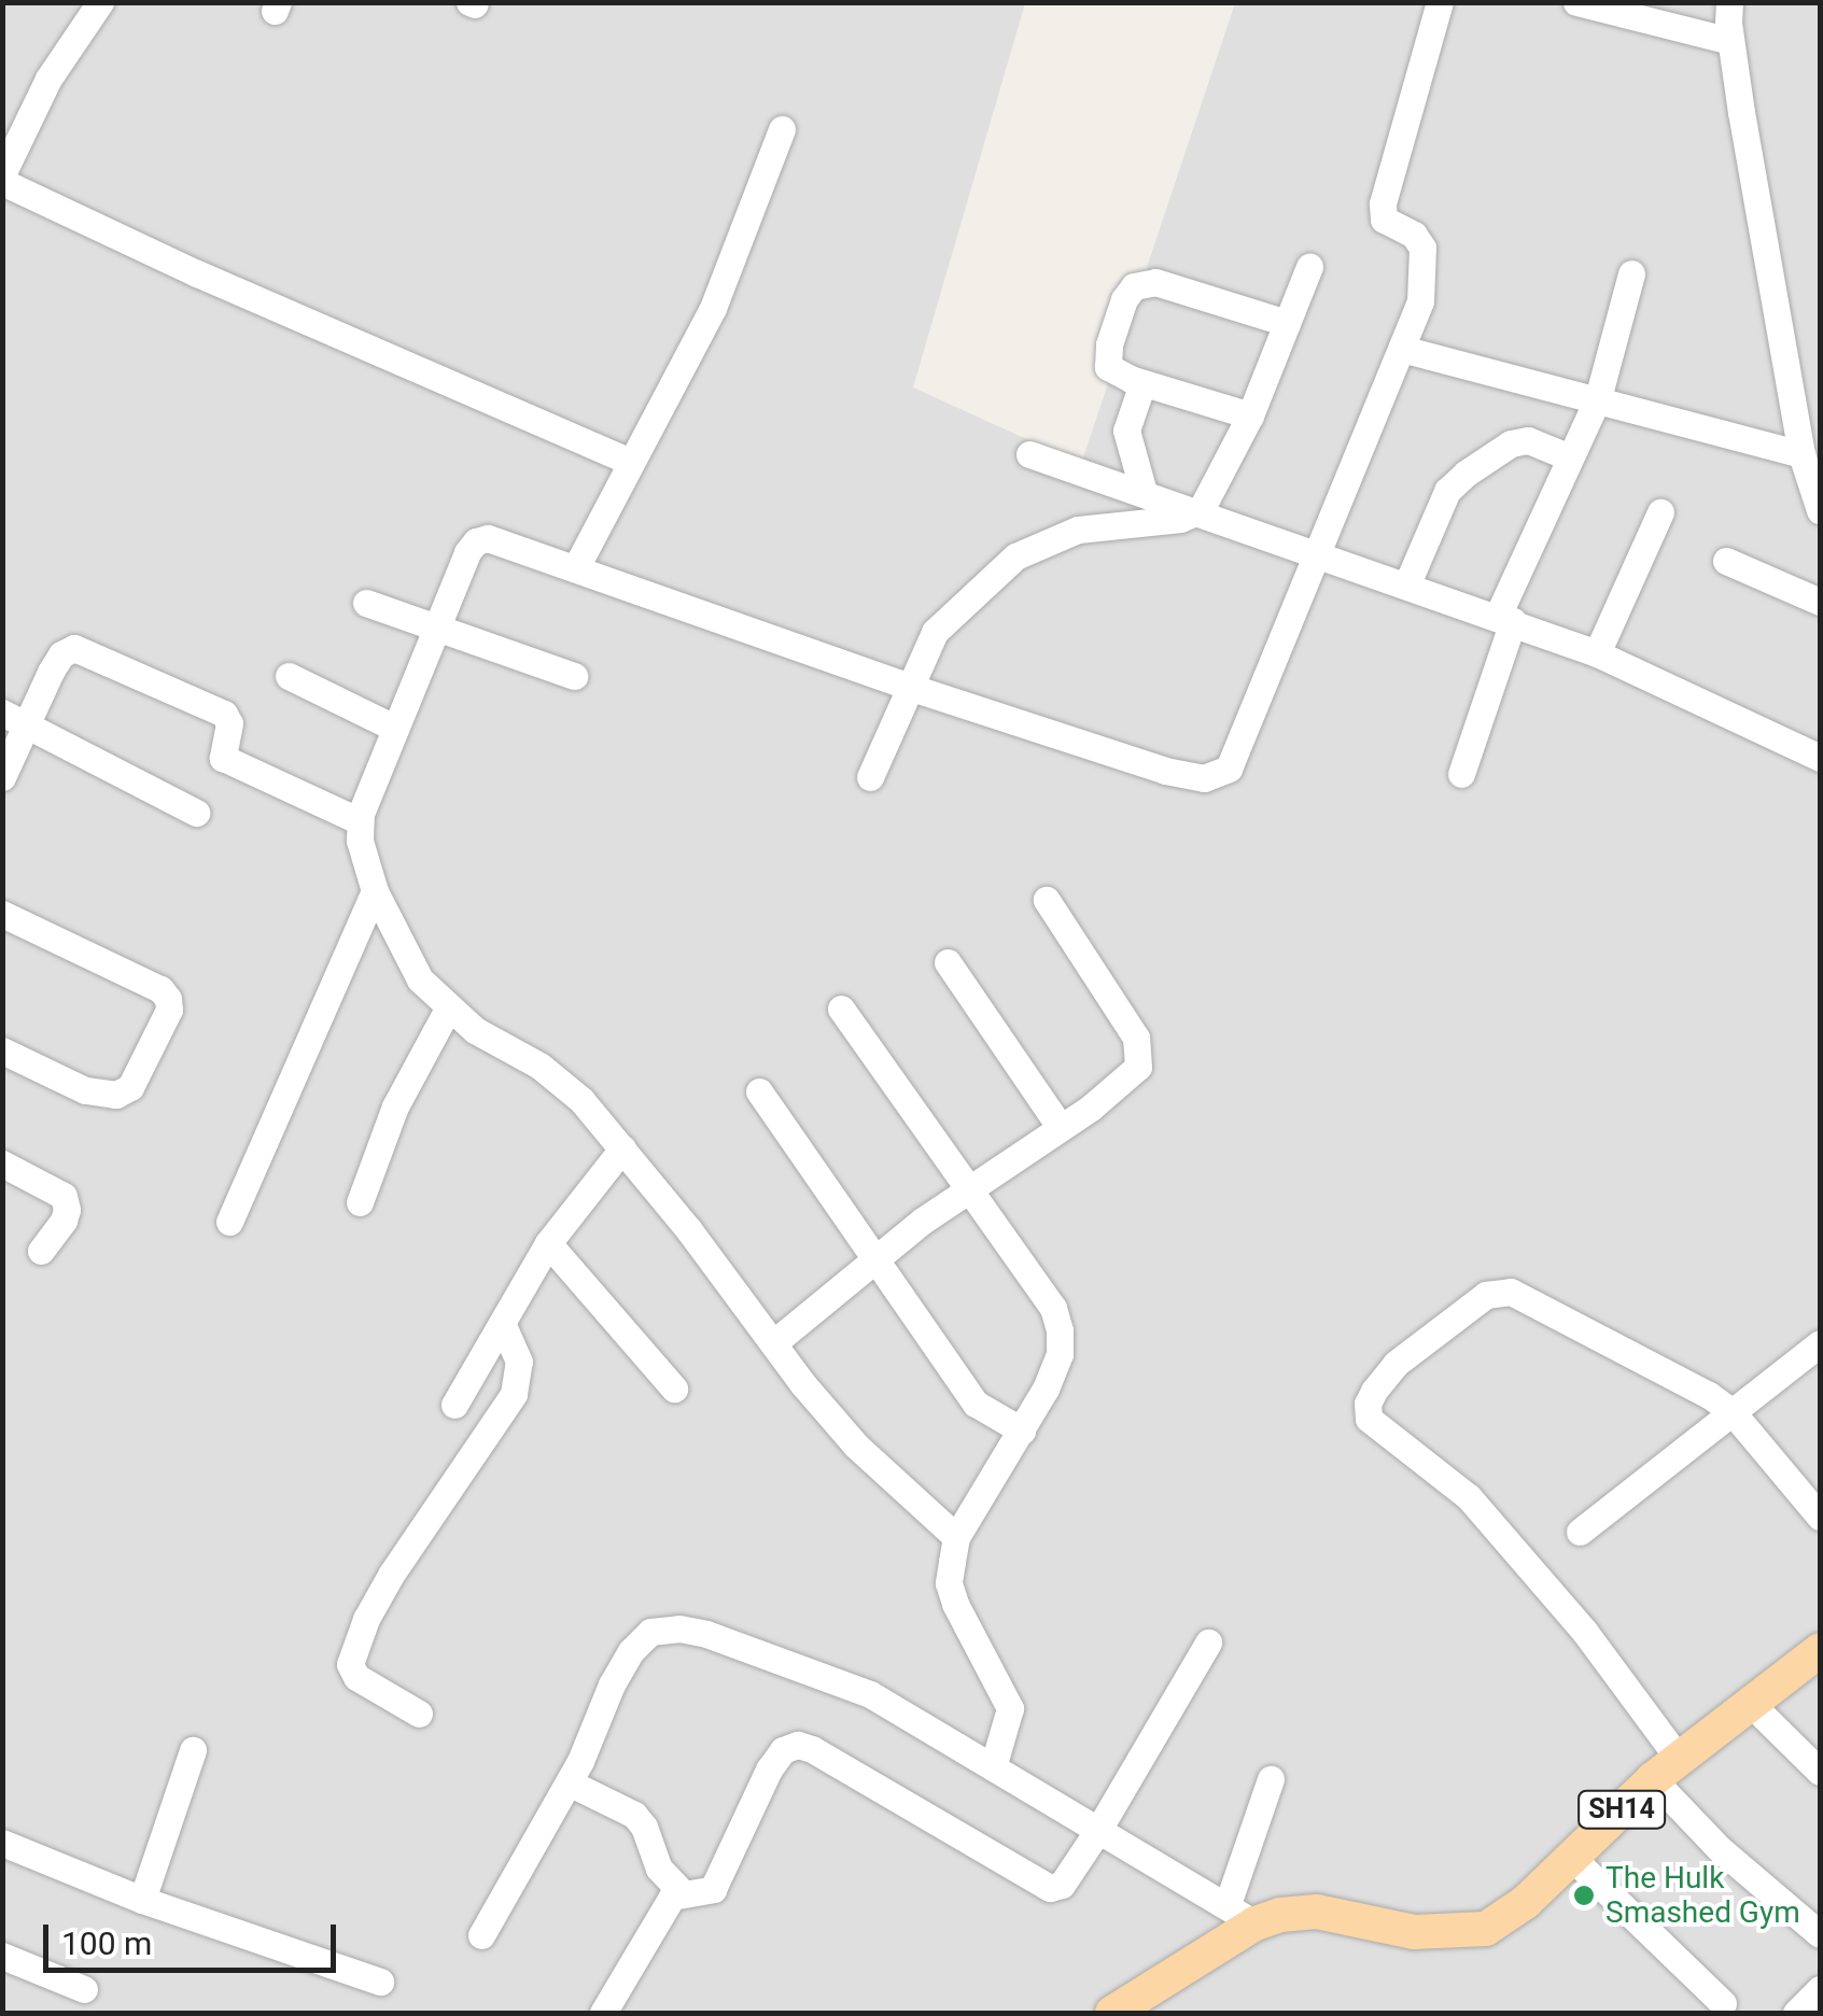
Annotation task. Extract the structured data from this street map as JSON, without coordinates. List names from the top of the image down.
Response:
{
  "streets": {
    "main road": ["SH14"]
  },
  "places": ["The Hulk Smashed Gym"],
  "scale_bar": "100 m"
}
